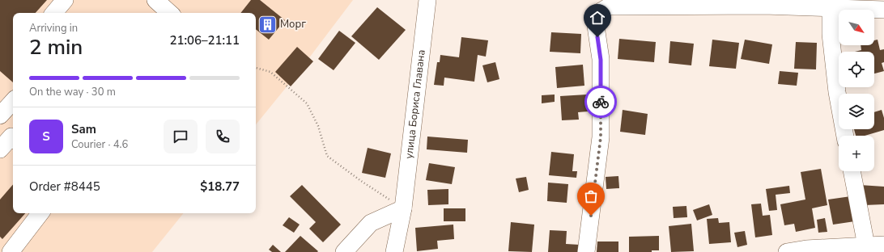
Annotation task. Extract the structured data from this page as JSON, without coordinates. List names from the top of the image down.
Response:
{
  "streets": {
    "street": ["улица Бориса Главана"]
  },
  "places": {
    "building": ["Морг"]
  },
  "north": "bottom right",
  "page": {
    "map_buttons": "+",
    "heading": ["2 min", "Arriving in", "21:06–21:11"],
    "panel": [
      "Sam",
      "Courier · 4.6",
      "Order #8445",
      "$18.77"
    ],
    "bar": "On the way · 30 m",
    "round": "S"
  }
}
